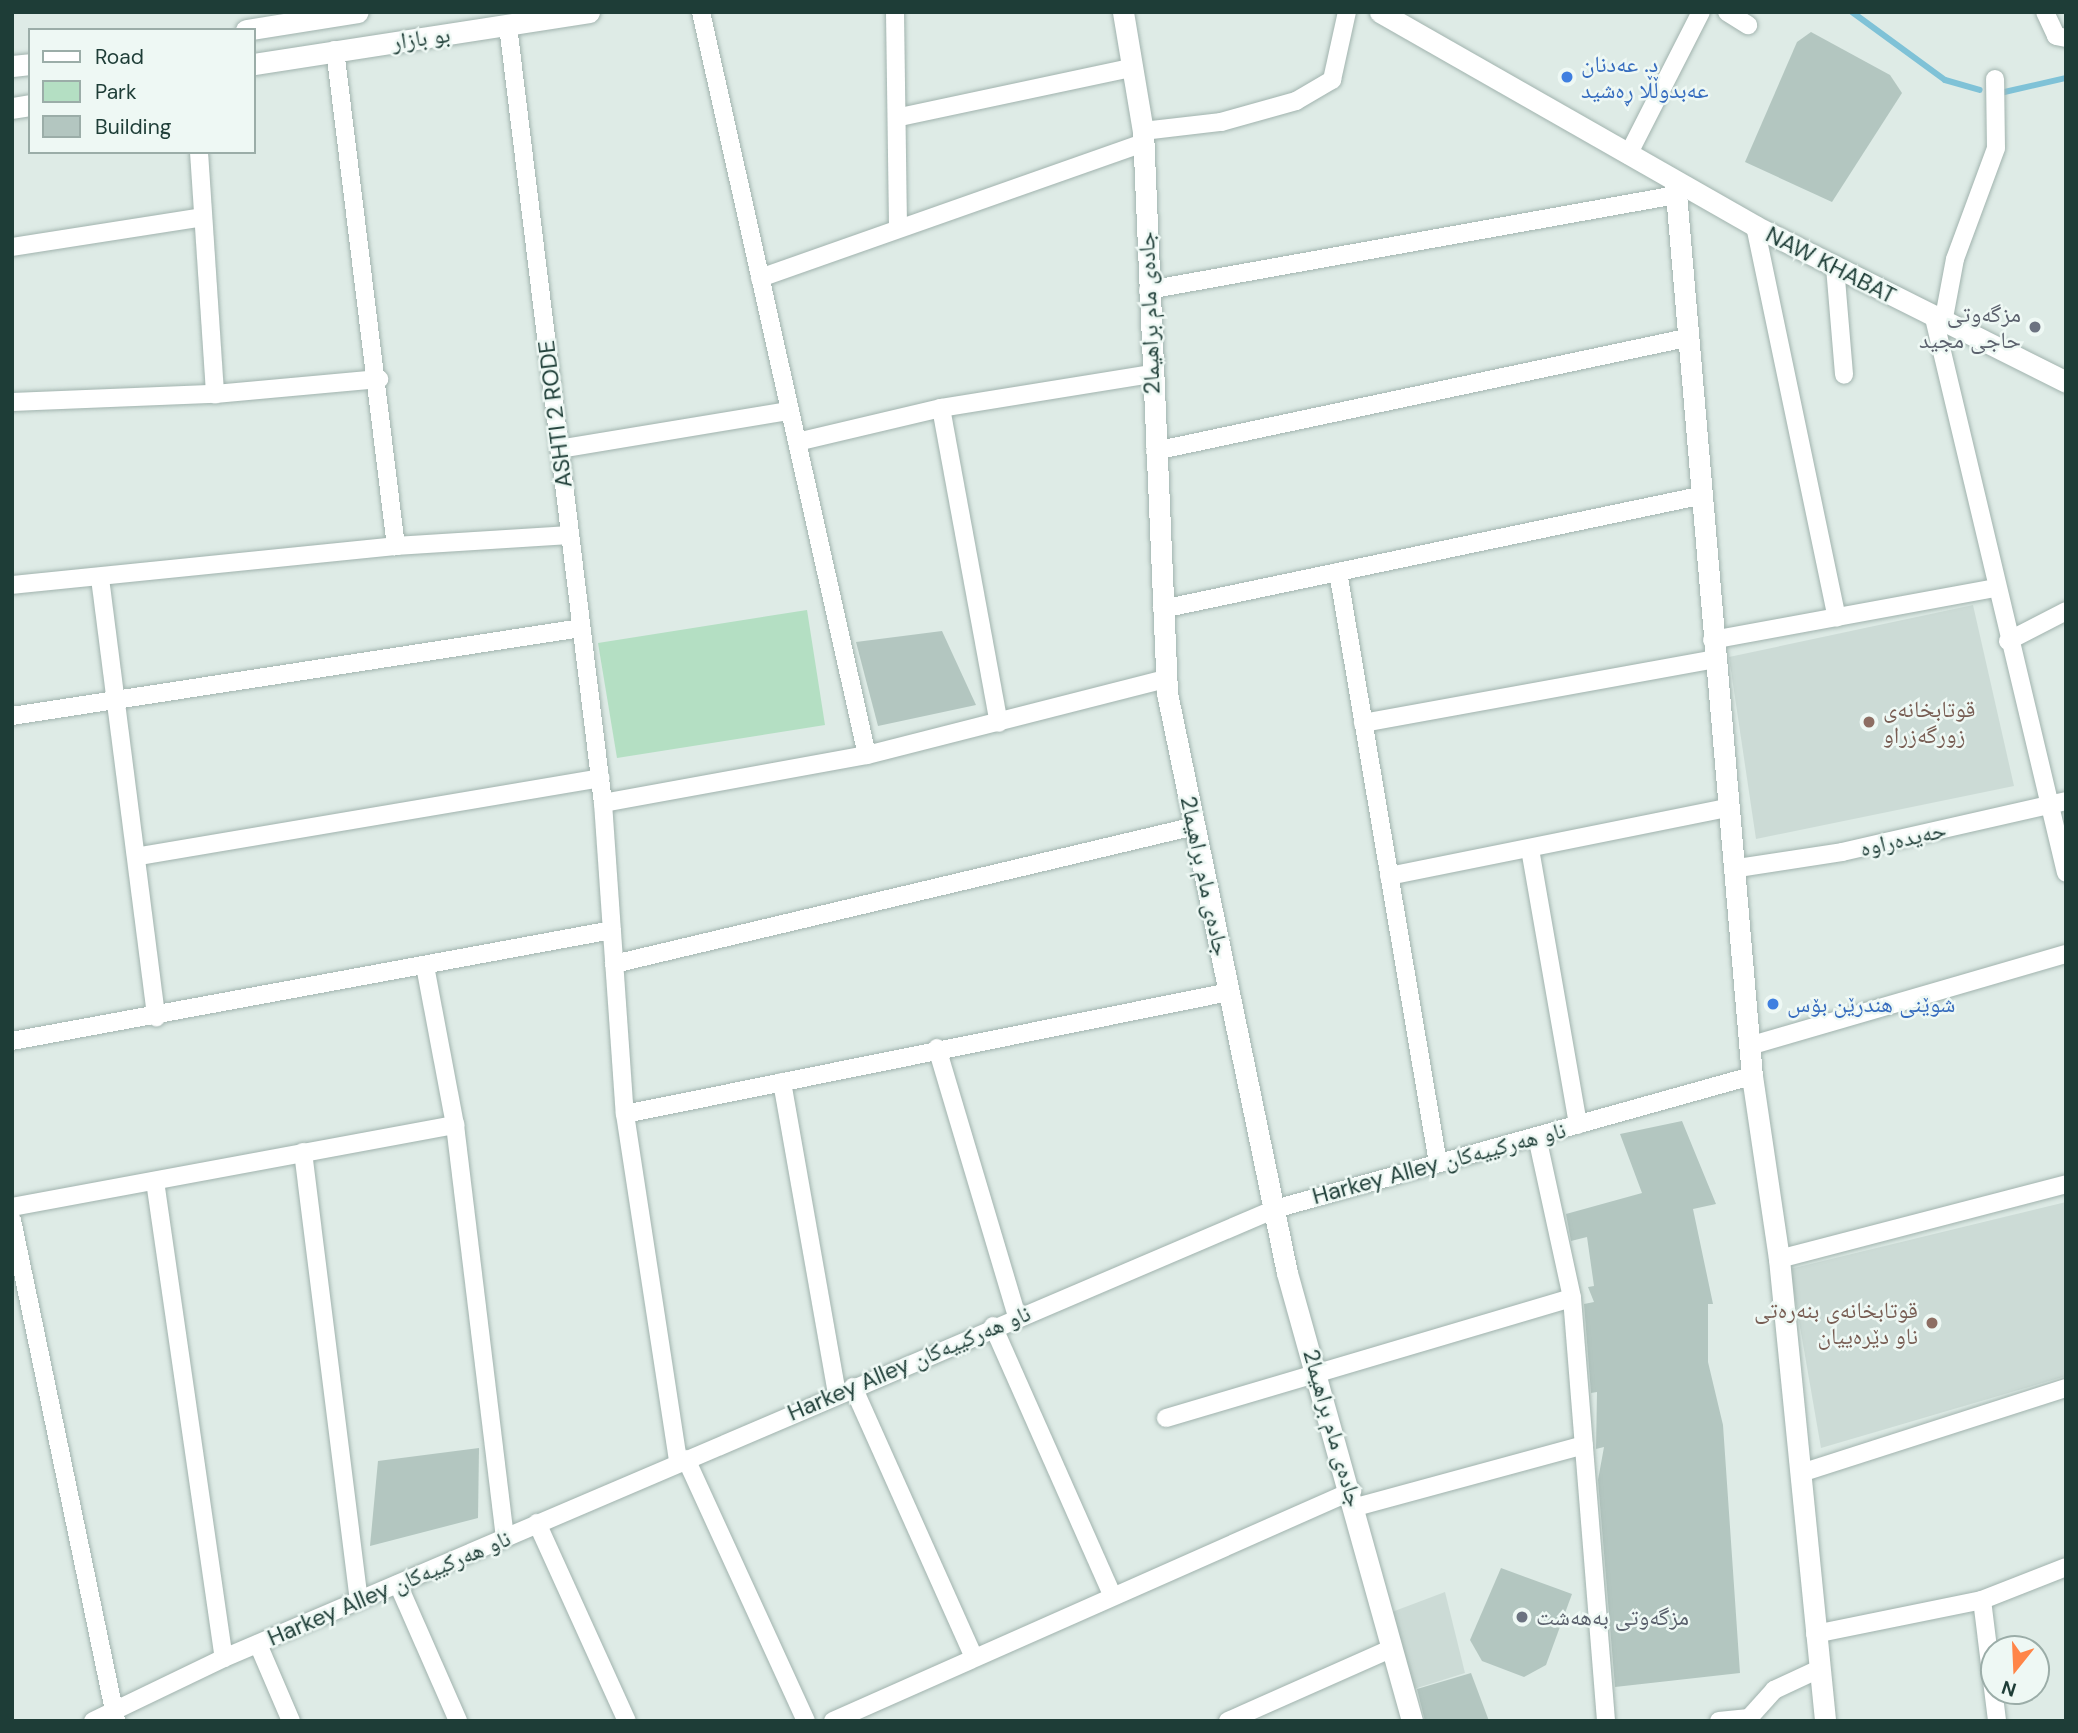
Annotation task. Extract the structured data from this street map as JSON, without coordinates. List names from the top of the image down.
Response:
{
  "streets": {
    "street": [
      "بو بازار",
      "NAW KHABAT",
      "جادەی مام براهیما2",
      "ASHTI 2 RODE",
      "حەیدەراوە",
      "Harkey Alley ناو هەركييەكان"
    ]
  },
  "crossings": [
    ["بو بازار", "ASHTI 2 RODE"],
    ["جادەی مام براهیما2", "Harkey Alley ناو هەركييەكان"],
    ["ASHTI 2 RODE", "Harkey Alley ناو هەركييەكان"]
  ],
  "places": [
    "د. عەدنان عەبدوڵڵا ڕەشید",
    "مزگەوتى حاجى مجيد",
    "قوتابخانەی زورگەزراو",
    "شوێنی هندرێن بۆس",
    "قوتابخانەى بنەرەتى ناو دێرەييان",
    "مزگەوتی بەهەشت"
  ],
  "legend": ["Road", "Park", "Building"],
  "north": "bottom"
}
